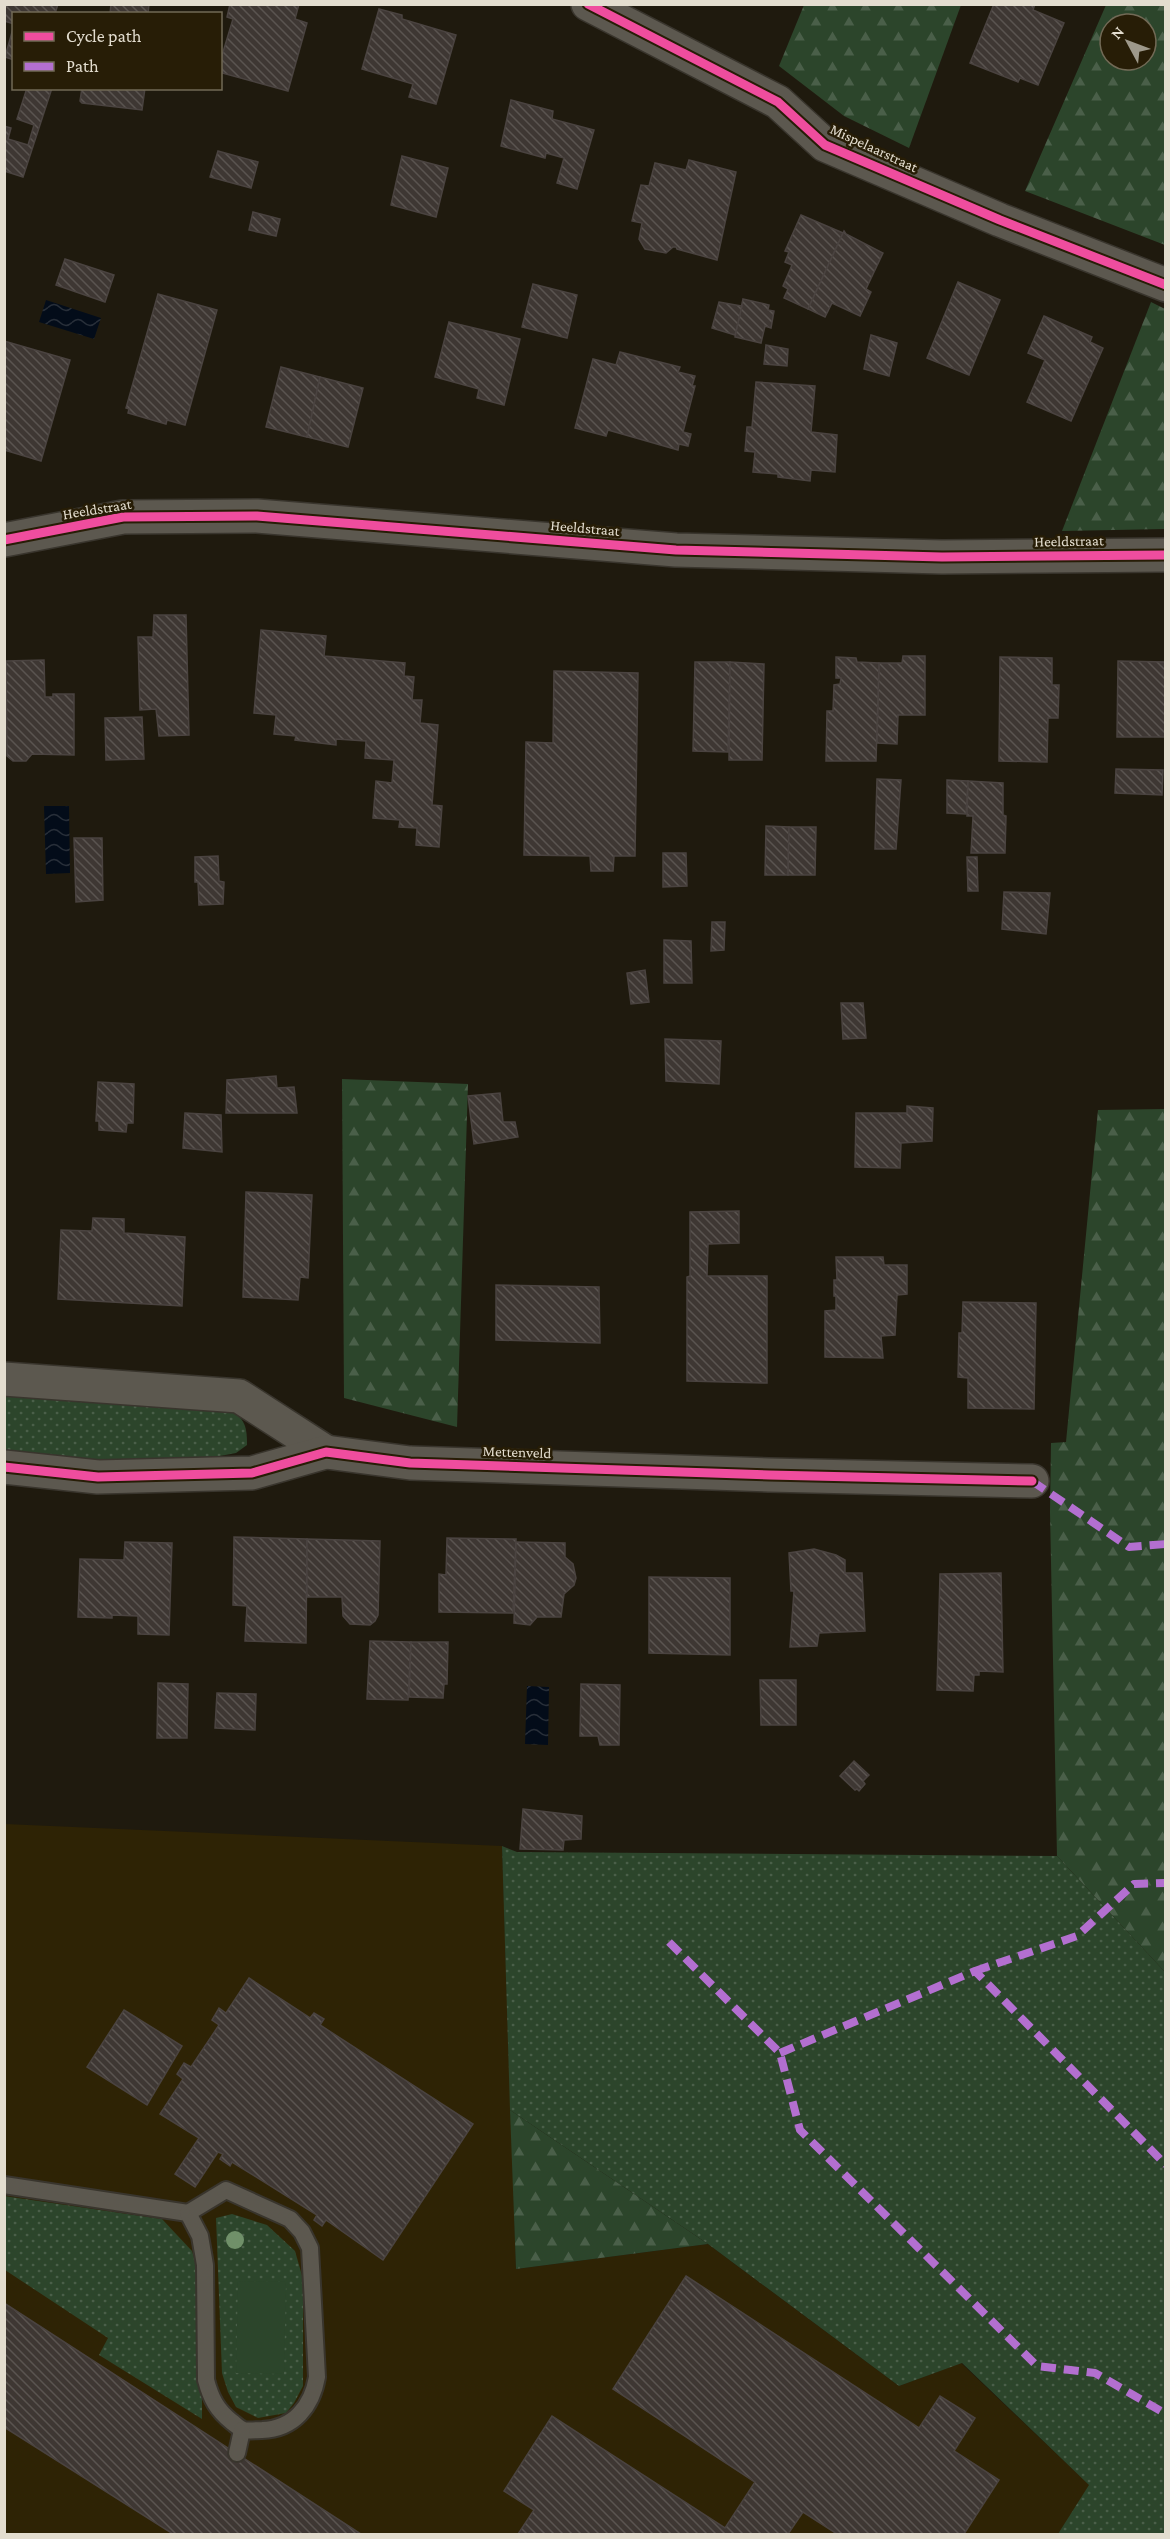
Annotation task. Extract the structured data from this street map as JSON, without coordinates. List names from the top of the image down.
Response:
{
  "streets": {
    "street": ["Mispelaarstraat", "Heeldstraat", "Mettenveld"]
  },
  "legend": ["Cycle path", "Path"],
  "north": "top left"
}
